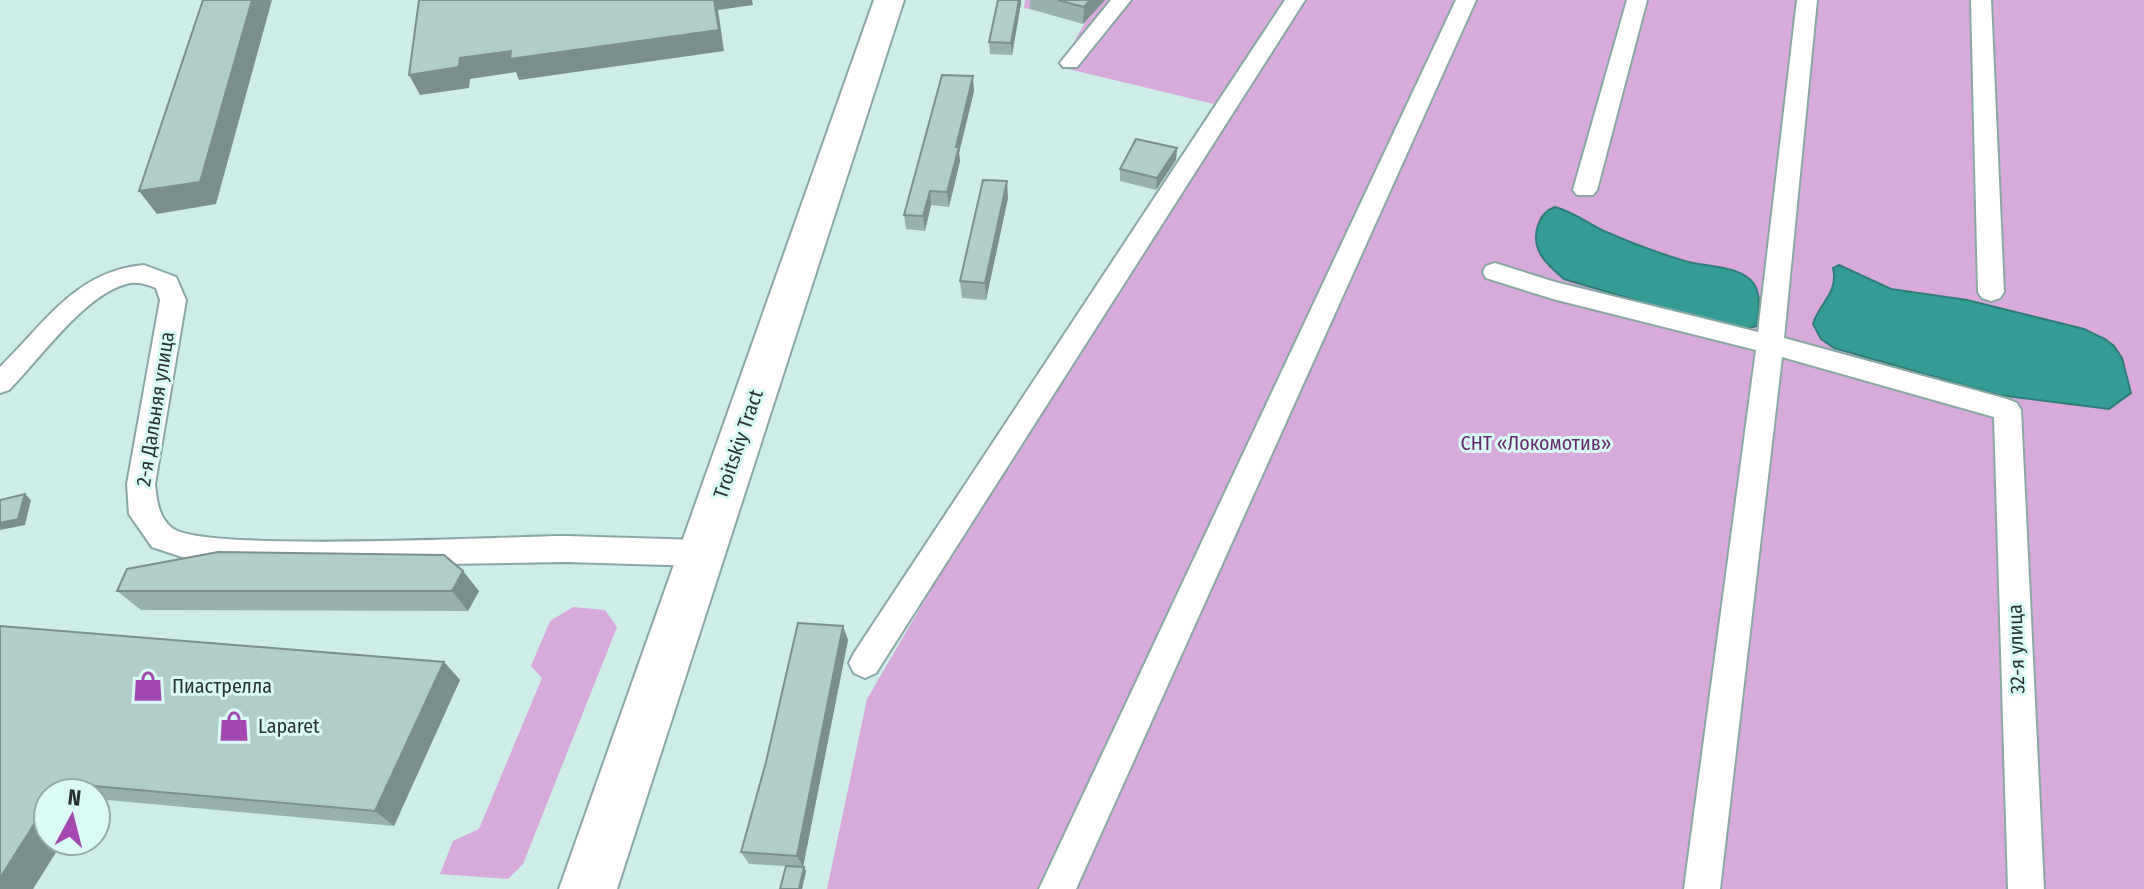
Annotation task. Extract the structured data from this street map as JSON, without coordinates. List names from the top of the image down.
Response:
{
  "streets": {
    "main road": ["Troitskiy Tract"],
    "street": ["2-я Дальняя улица", "32-я улица"]
  },
  "crossings": [
    ["2-я Дальняя улица", "Troitskiy Tract"]
  ],
  "parks": ["СНТ «Локомотив»"],
  "places": {
    "shop": ["Пиастрелла", "Laparet"]
  },
  "north": "top"
}
